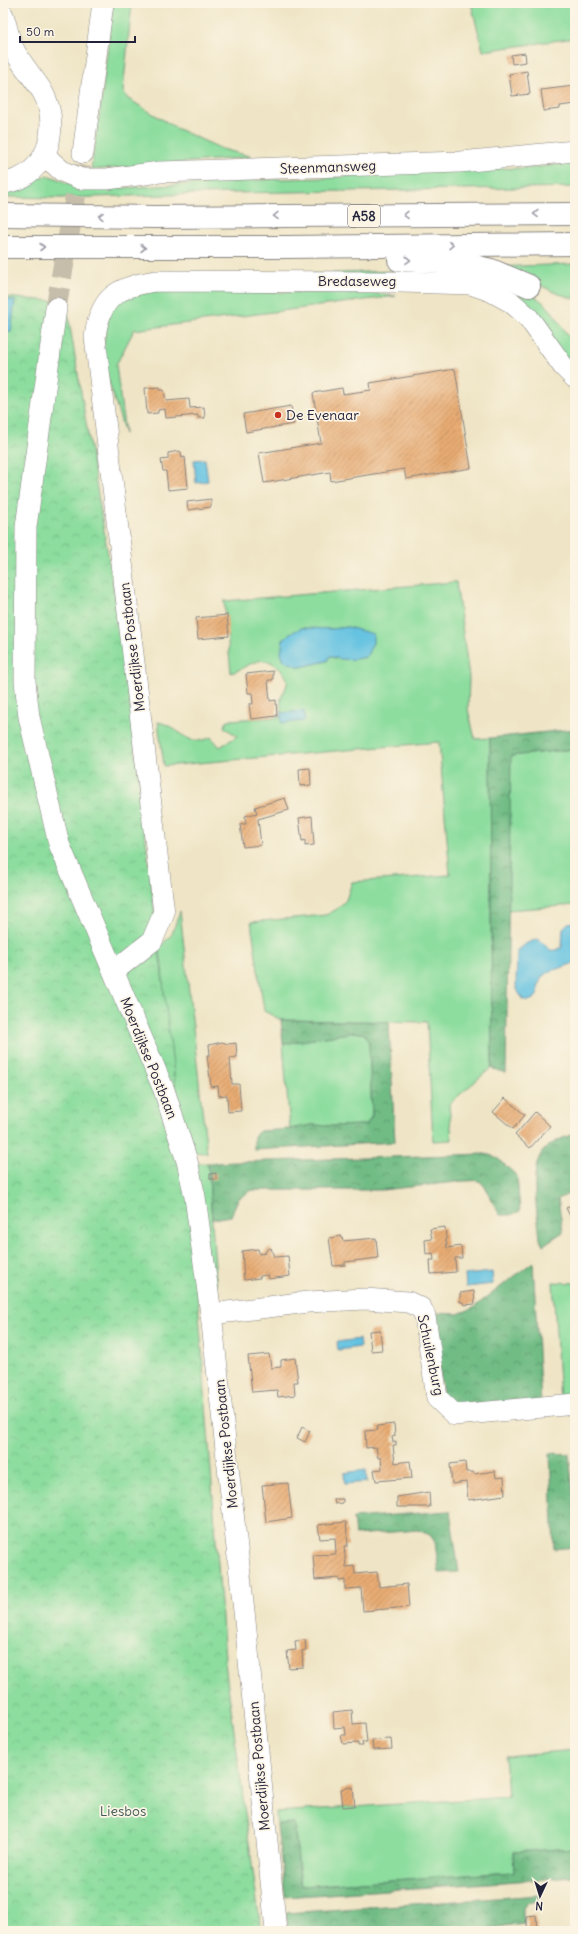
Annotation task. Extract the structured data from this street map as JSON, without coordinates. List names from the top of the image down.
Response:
{
  "streets": {
    "highway": ["A58"],
    "street": [
      "Steenmansweg",
      "Bredaseweg",
      "Moerdijkse Postbaan",
      "Schuilenburg"
    ]
  },
  "crossings": [
    ["Bredaseweg", "Moerdijkse Postbaan"],
    ["Moerdijkse Postbaan", "Schuilenburg"]
  ],
  "parks": ["Liesbos"],
  "places": ["De Evenaar"],
  "scale_bar": "50 m",
  "north": "bottom"
}
